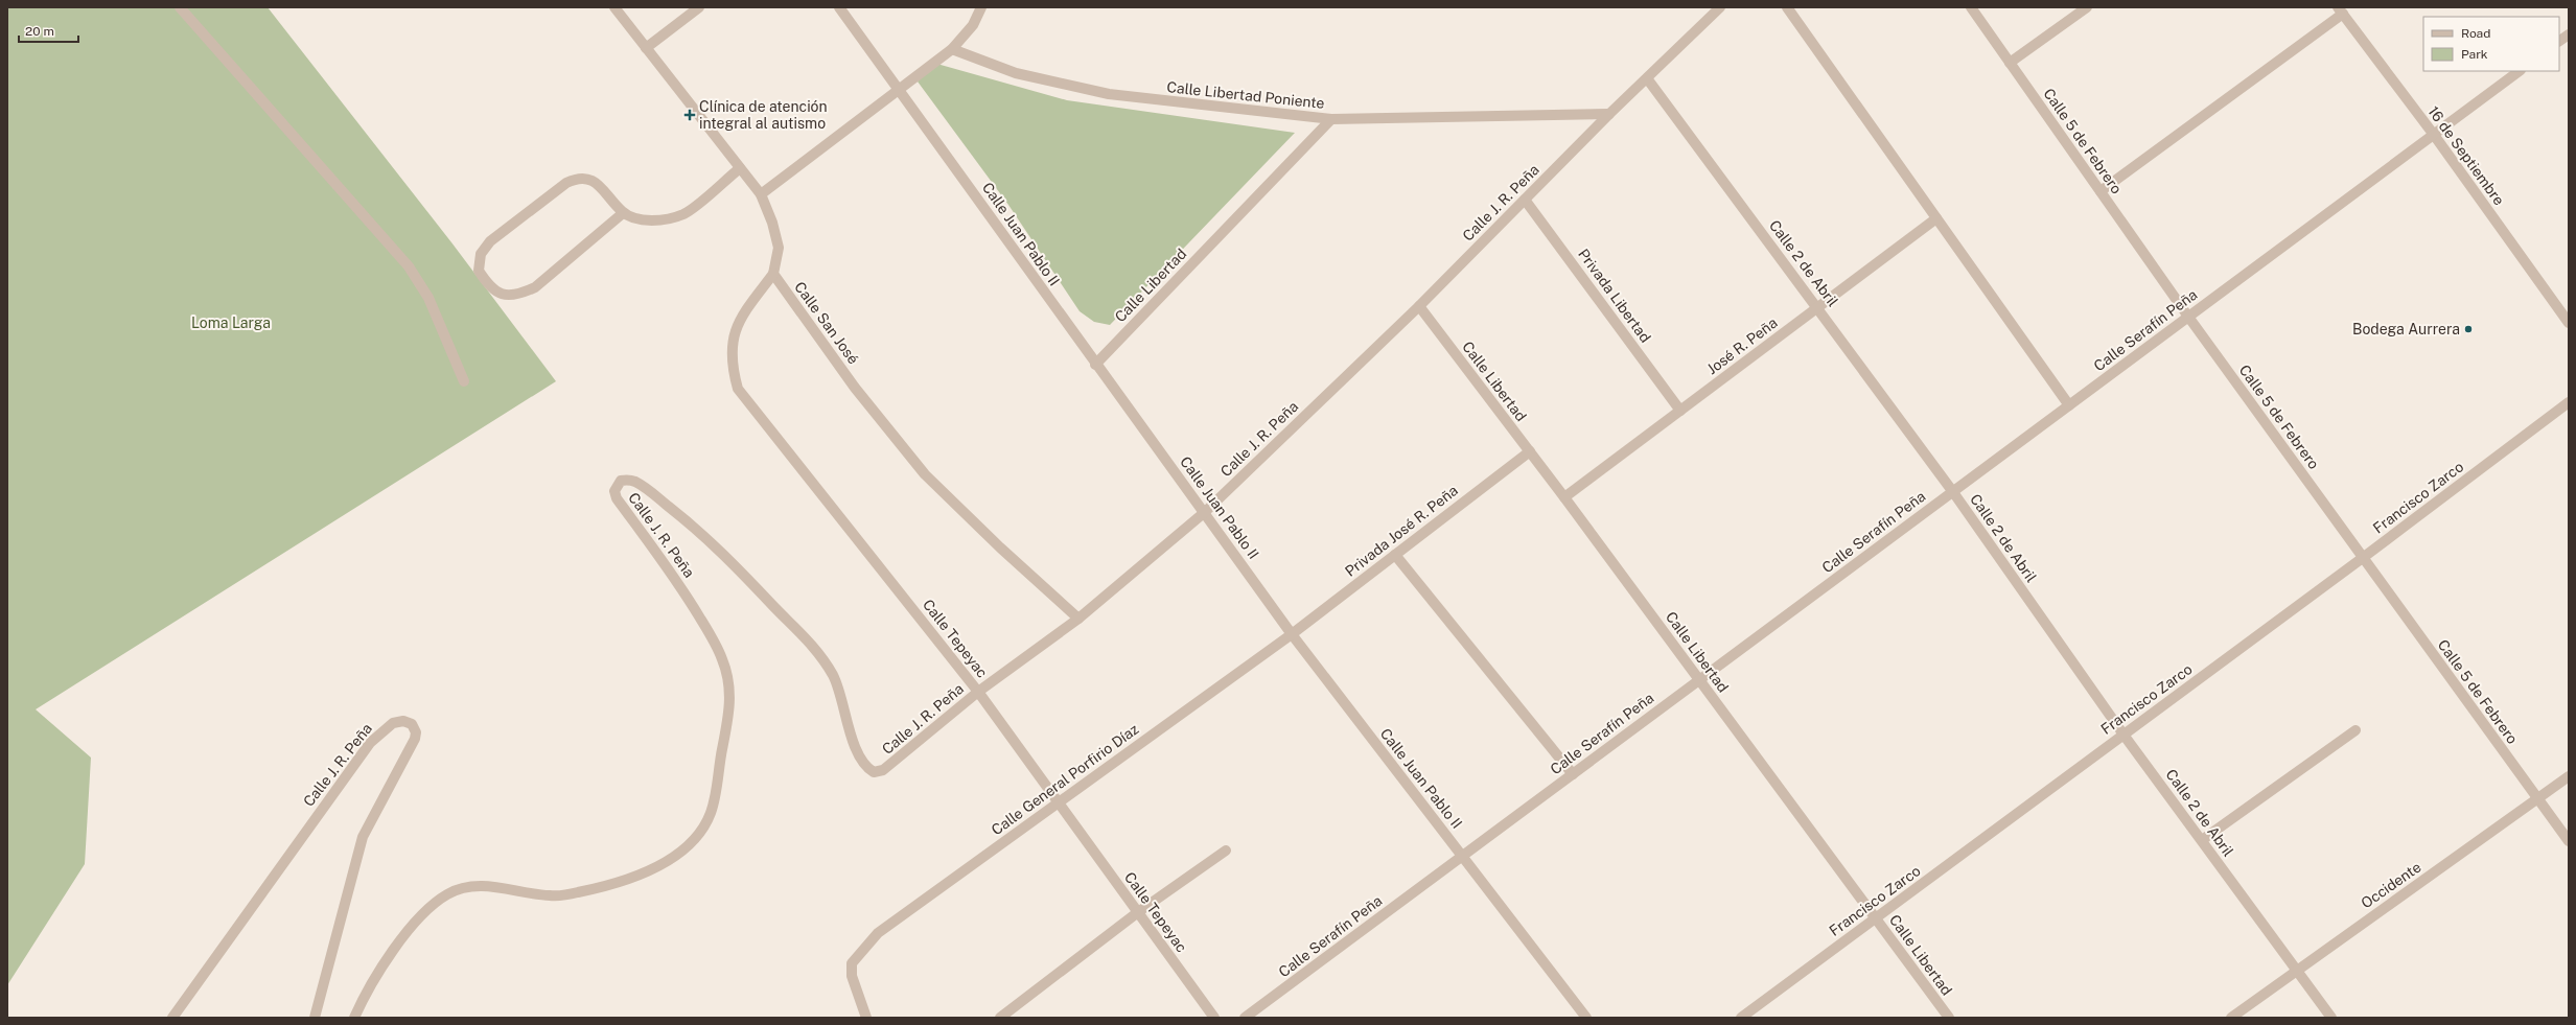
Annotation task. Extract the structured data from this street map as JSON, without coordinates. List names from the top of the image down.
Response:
{
  "streets": {
    "street": [
      "Calle Libertad Poniente",
      "Calle 5 de Febrero",
      "16 de Septiembre",
      "Calle J. R. Peña",
      "Calle Juan Pablo II",
      "Calle 2 de Abril",
      "Calle Libertad",
      "Privada Libertad",
      "Calle San José",
      "Calle Serafín Peña",
      "José R. Peña",
      "Francisco Zarco",
      "Privada José R. Peña",
      "Calle Tepeyac",
      "Calle General Porfirio Díaz",
      "Occidente"
    ]
  },
  "crossings": [
    ["Calle Libertad Poniente", "Calle J. R. Peña"],
    ["Calle Libertad Poniente", "Calle Libertad"],
    ["Calle 5 de Febrero", "Calle Serafín Peña"],
    ["Calle 5 de Febrero", "Francisco Zarco"],
    ["Calle 5 de Febrero", "Occidente"],
    ["16 de Septiembre", "Calle Serafín Peña"],
    ["Calle J. R. Peña", "Calle Juan Pablo II"],
    ["Calle J. R. Peña", "Calle 2 de Abril"],
    ["Calle J. R. Peña", "Calle Libertad"],
    ["Calle J. R. Peña", "Privada Libertad"],
    ["Calle J. R. Peña", "Calle San José"],
    ["Calle J. R. Peña", "Calle Tepeyac"],
    ["Calle Juan Pablo II", "Calle Libertad"],
    ["Calle Juan Pablo II", "Calle Serafín Peña"],
    ["Calle Juan Pablo II", "Privada José R. Peña"],
    ["Calle Juan Pablo II", "Calle General Porfirio Díaz"],
    ["Calle 2 de Abril", "Calle Serafín Peña"],
    ["Calle 2 de Abril", "José R. Peña"],
    ["Calle 2 de Abril", "Francisco Zarco"],
    ["Calle 2 de Abril", "Occidente"],
    ["Calle Libertad", "Calle Serafín Peña"],
    ["Calle Libertad", "José R. Peña"],
    ["Calle Libertad", "Francisco Zarco"],
    ["Calle Libertad", "Privada José R. Peña"],
    ["Privada Libertad", "José R. Peña"],
    ["Calle San José", "Calle Tepeyac"],
    ["Privada José R. Peña", "Calle General Porfirio Díaz"],
    ["Calle Tepeyac", "Calle General Porfirio Díaz"]
  ],
  "parks": ["Loma Larga"],
  "places": {
    "health": ["Clínica de atención integral al autismo"],
    "other": ["Bodega Aurrera"]
  },
  "legend": ["Road", "Park"],
  "scale_bar": "20 m"
}
